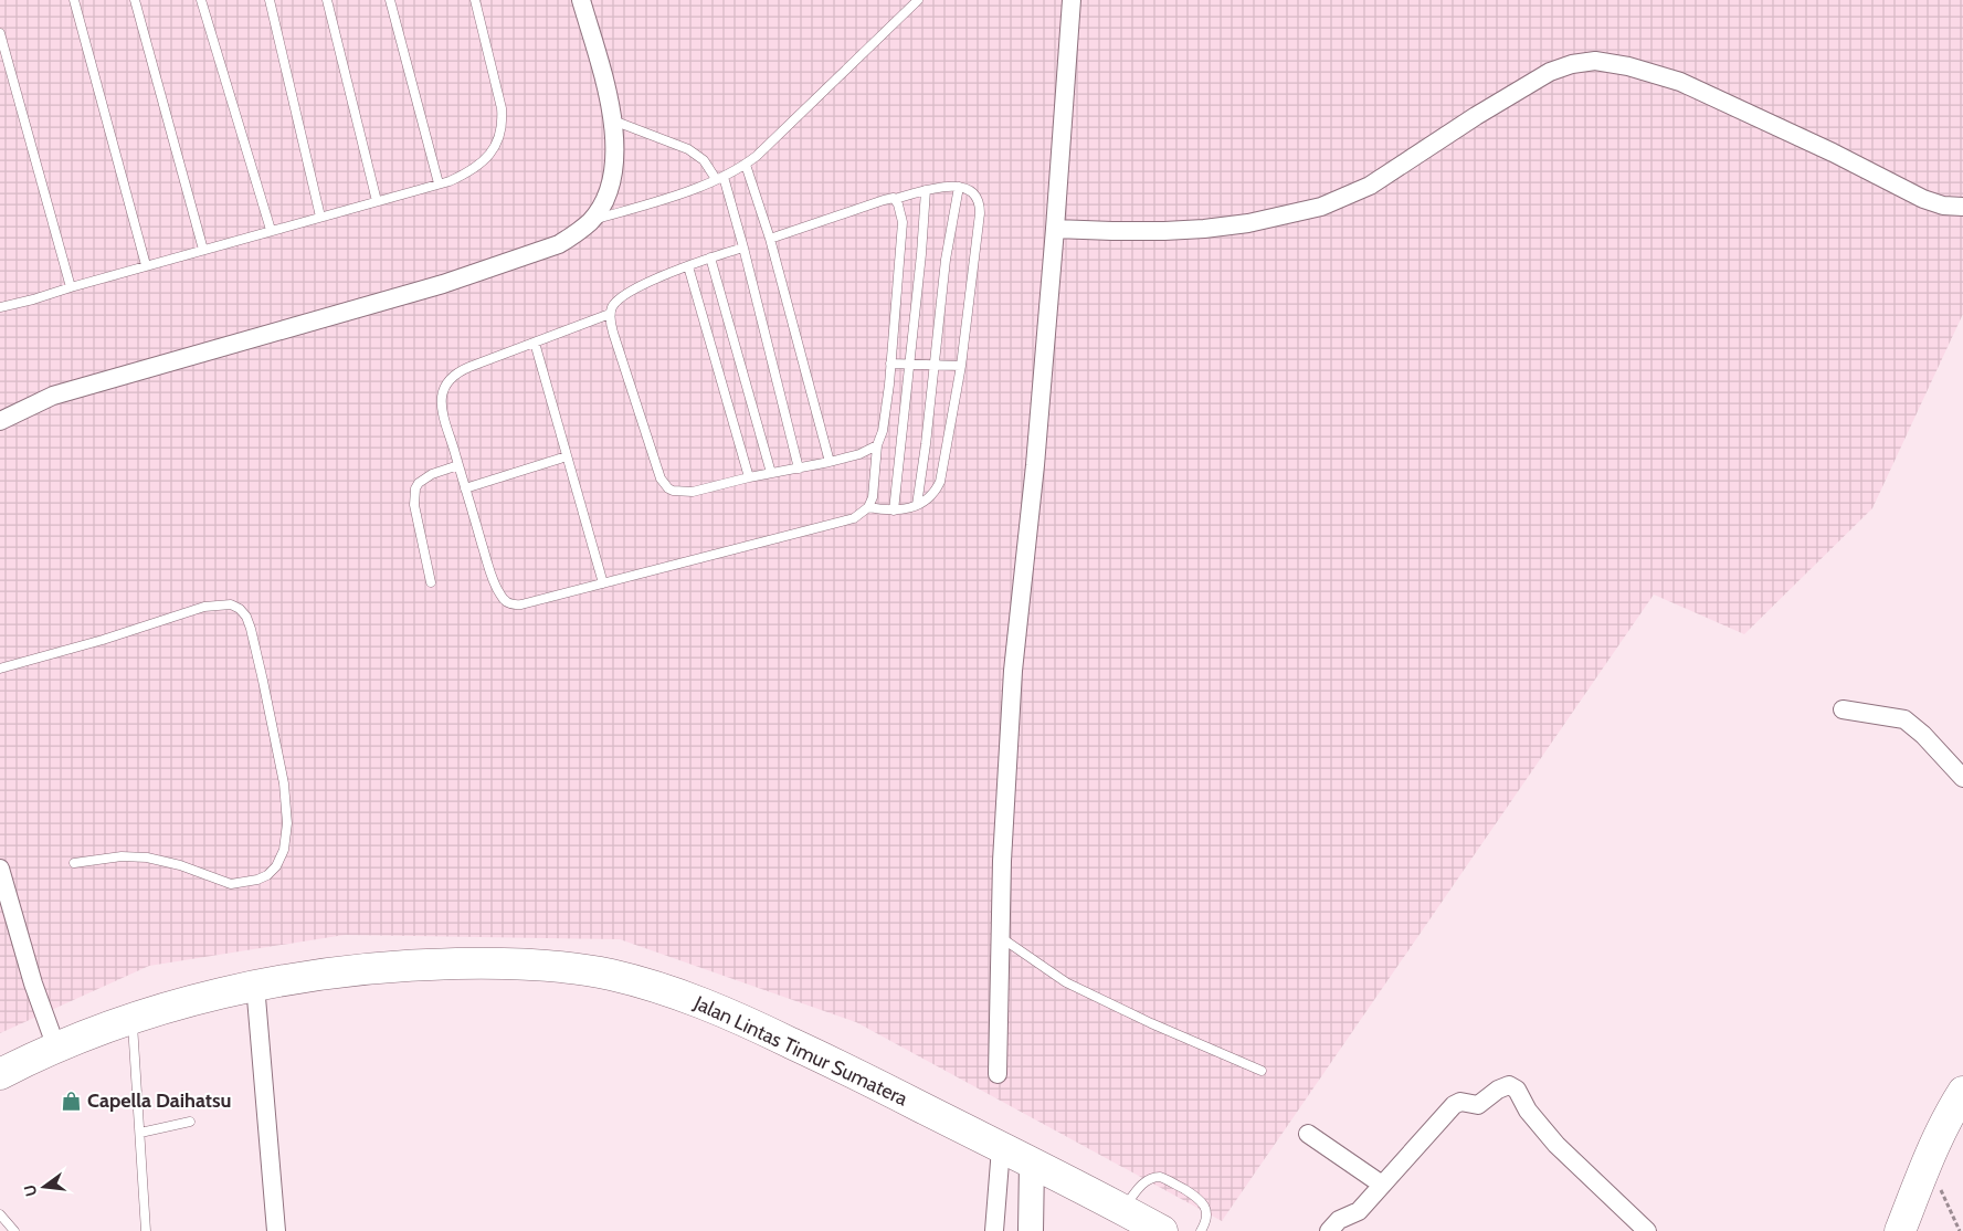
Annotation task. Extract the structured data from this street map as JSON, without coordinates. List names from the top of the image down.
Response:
{
  "streets": {
    "highway": ["Jalan Lintas Timur Sumatera"]
  },
  "places": {
    "shop": ["Capella Daihatsu"]
  },
  "north": "left"
}
